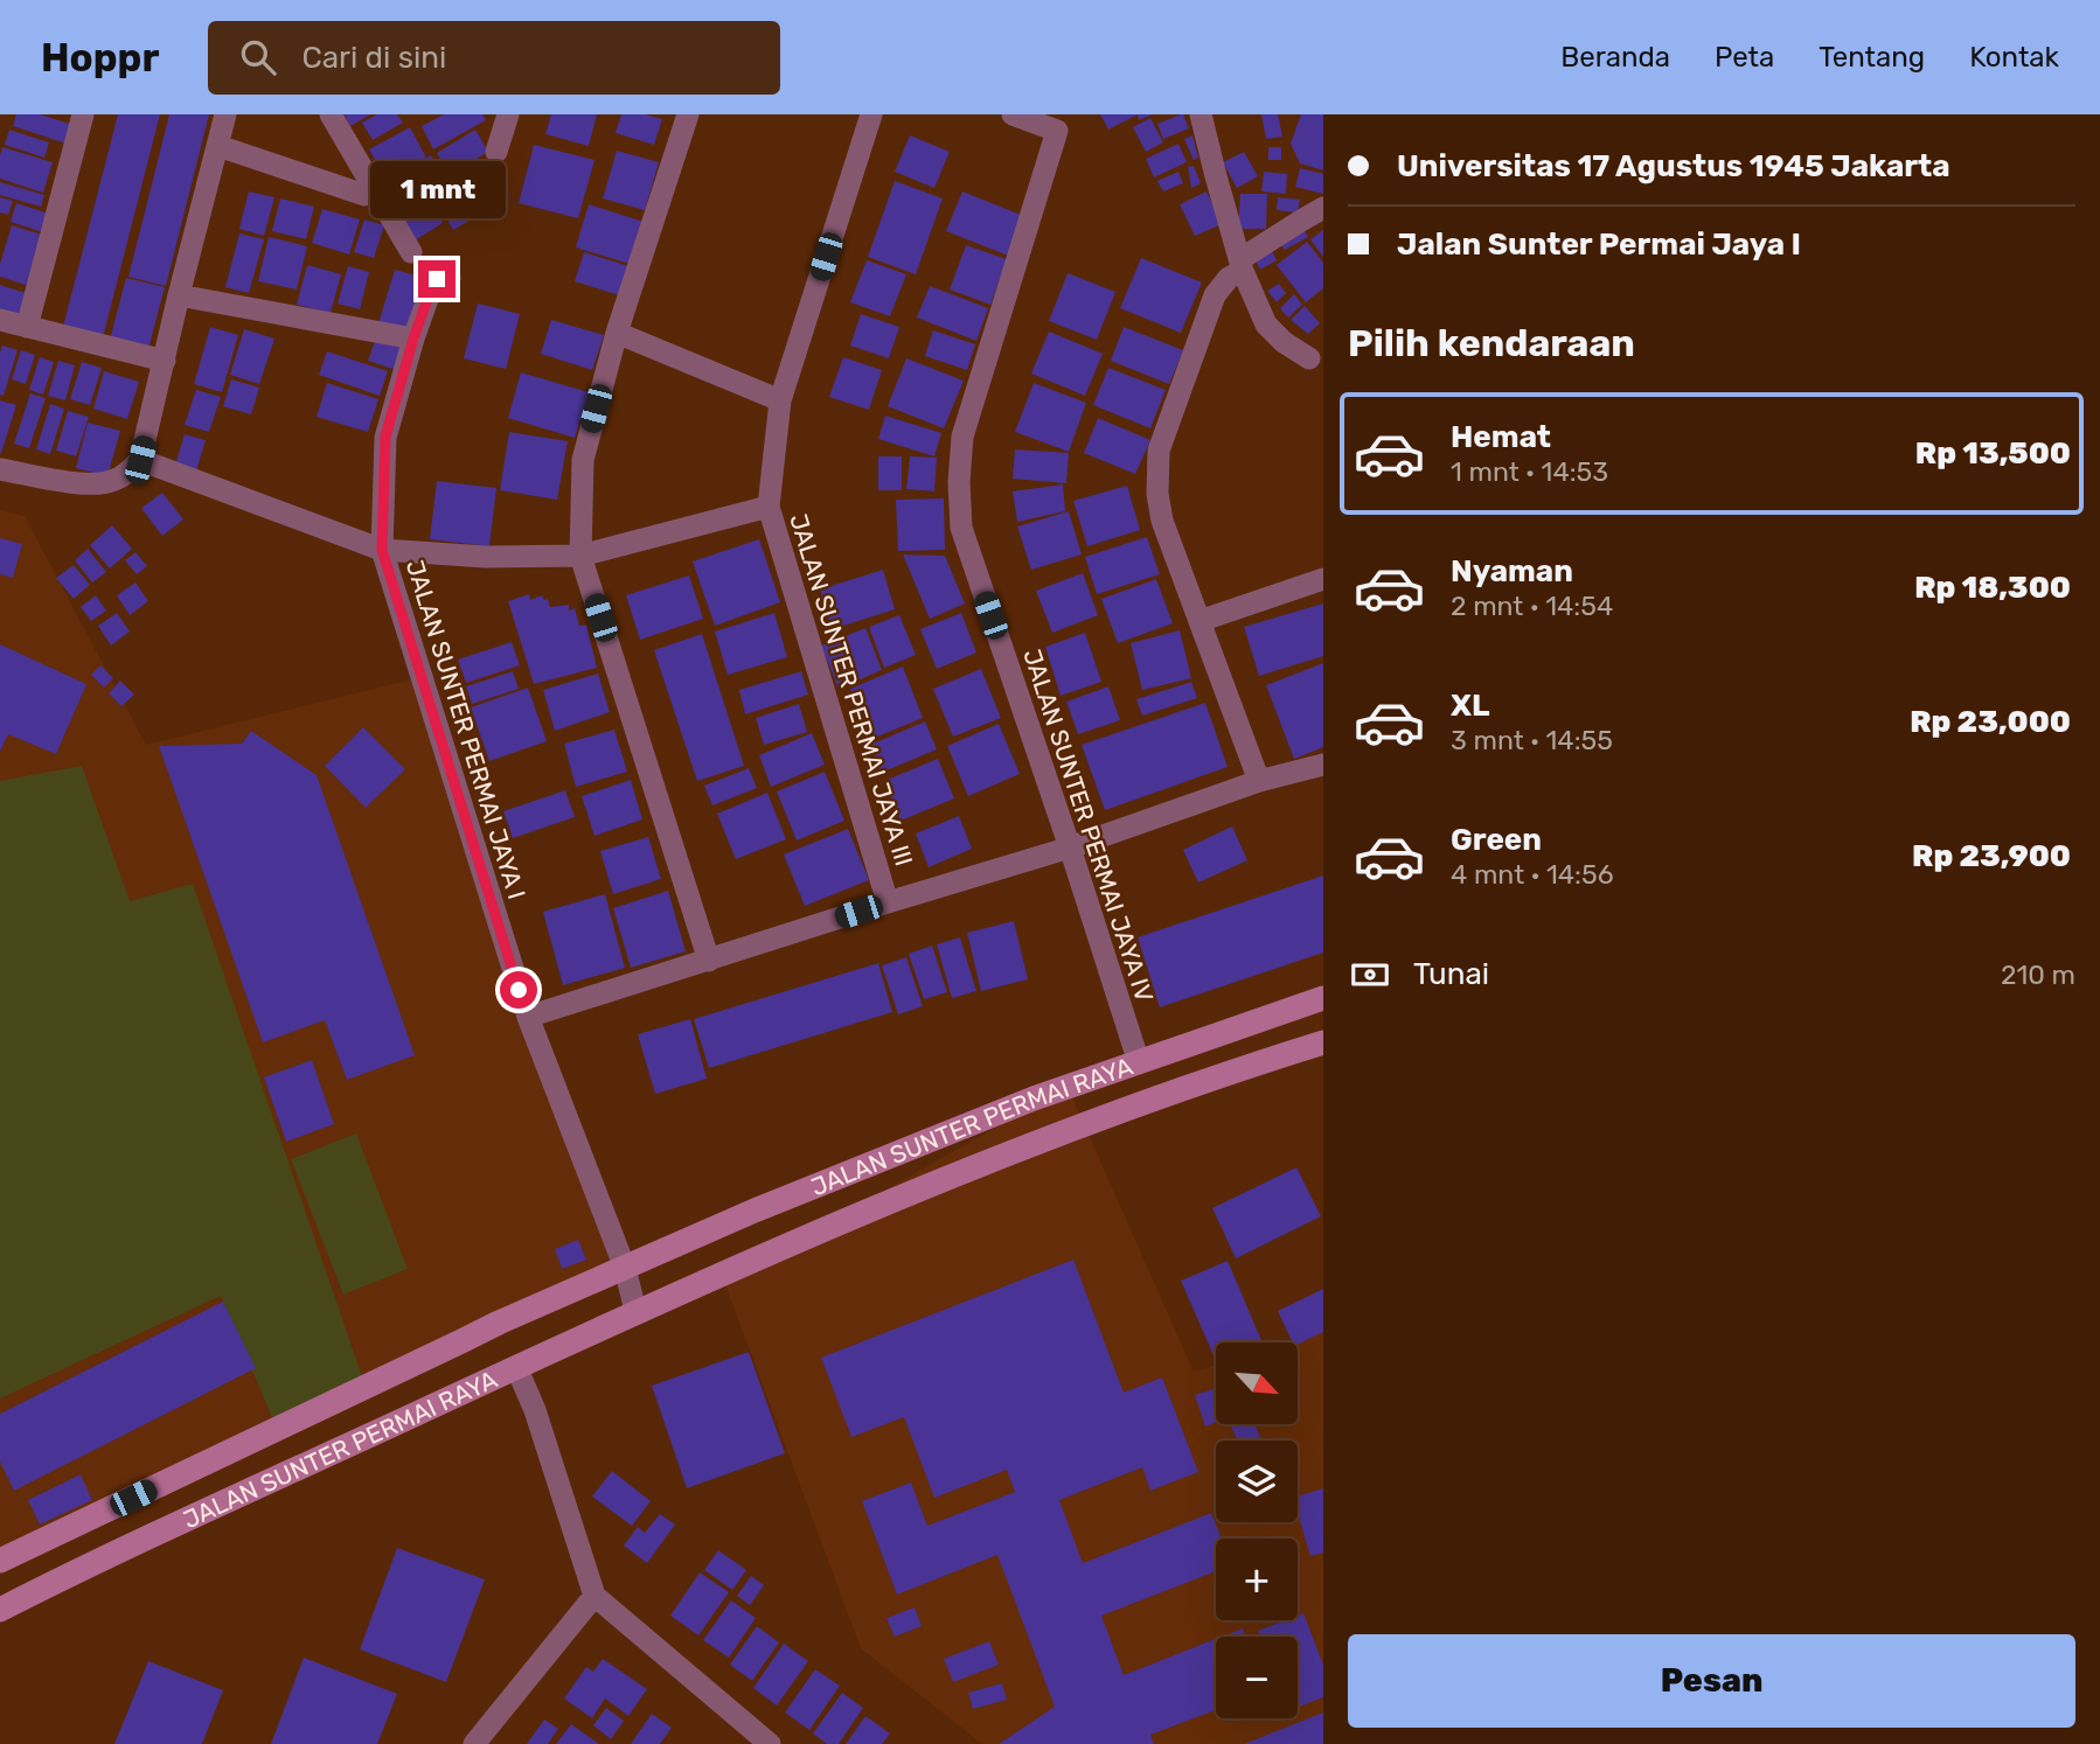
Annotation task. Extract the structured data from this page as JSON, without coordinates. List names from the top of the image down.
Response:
{
  "streets": {
    "street": [
      "JALAN SUNTER PERMAI JAYA III",
      "JALAN SUNTER PERMAI JAYA I",
      "JALAN SUNTER PERMAI JAYA IV",
      "JALAN SUNTER PERMAI RAYA"
    ]
  },
  "crossings": [
    ["JALAN SUNTER PERMAI JAYA I", "JALAN SUNTER PERMAI RAYA"],
    ["JALAN SUNTER PERMAI JAYA IV", "JALAN SUNTER PERMAI RAYA"]
  ],
  "north": "bottom right",
  "page": {
    "header": "Hoppr",
    "search": "Cari di sini",
    "nav": [
      "Beranda",
      "Peta",
      "Tentang",
      "Kontak"
    ],
    "banner": ["Universitas 17 Agustus 1945 Jakarta", "Jalan Sunter Permai Jaya I"],
    "bubble": "1 mnt",
    "heading": "Pilih kendaraan",
    "list": [
      {
        "name": "Hemat",
        "note": "1 mnt · 14:53",
        "value": "Rp 13,500"
      },
      {
        "name": "Nyaman",
        "note": "2 mnt · 14:54",
        "value": "Rp 18,300"
      },
      {
        "name": "XL",
        "note": "3 mnt · 14:55",
        "value": "Rp 23,000"
      },
      {
        "name": "Green",
        "note": "4 mnt · 14:56",
        "value": "Rp 23,900"
      }
    ],
    "pay": ["Tunai", "210 m"],
    "map_buttons": ["+", "−"],
    "buttons": "Pesan"
  }
}
